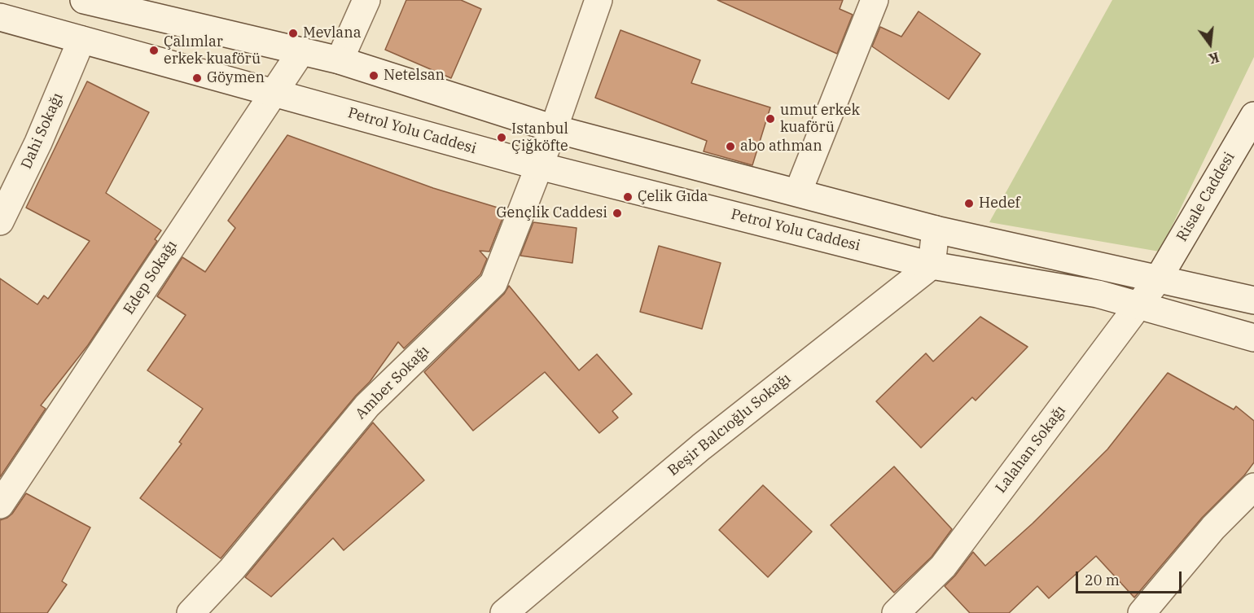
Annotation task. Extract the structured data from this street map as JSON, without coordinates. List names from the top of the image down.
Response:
{
  "streets": {
    "street": [
      "Dahi Sokağı",
      "Petrol Yolu Caddesi",
      "Risale Caddesi",
      "Edep Sokağı",
      "Amber Sokağı",
      "Beşir Balcıoğlu Sokağı",
      "Lalahan Sokağı"
    ]
  },
  "crossings": [
    ["Dahi Sokağı", "Petrol Yolu Caddesi"],
    ["Petrol Yolu Caddesi", "Edep Sokağı"],
    ["Petrol Yolu Caddesi", "Amber Sokağı"],
    ["Petrol Yolu Caddesi", "Beşir Balcıoğlu Sokağı"],
    ["Petrol Yolu Caddesi", "Lalahan Sokağı"],
    ["Risale Caddesi", "Lalahan Sokağı"]
  ],
  "places": [
    "Mevlana",
    "Çalımlar erkek kuaförü",
    "Netelsan",
    "Göymen",
    "umut erkek kuaförü",
    "Istanbul Çiğköfte",
    "abo athman",
    "Çelik Gıda",
    "Hedef",
    "Gençlik Caddesi"
  ],
  "scale_bar": "20 m",
  "north": "bottom"
}
